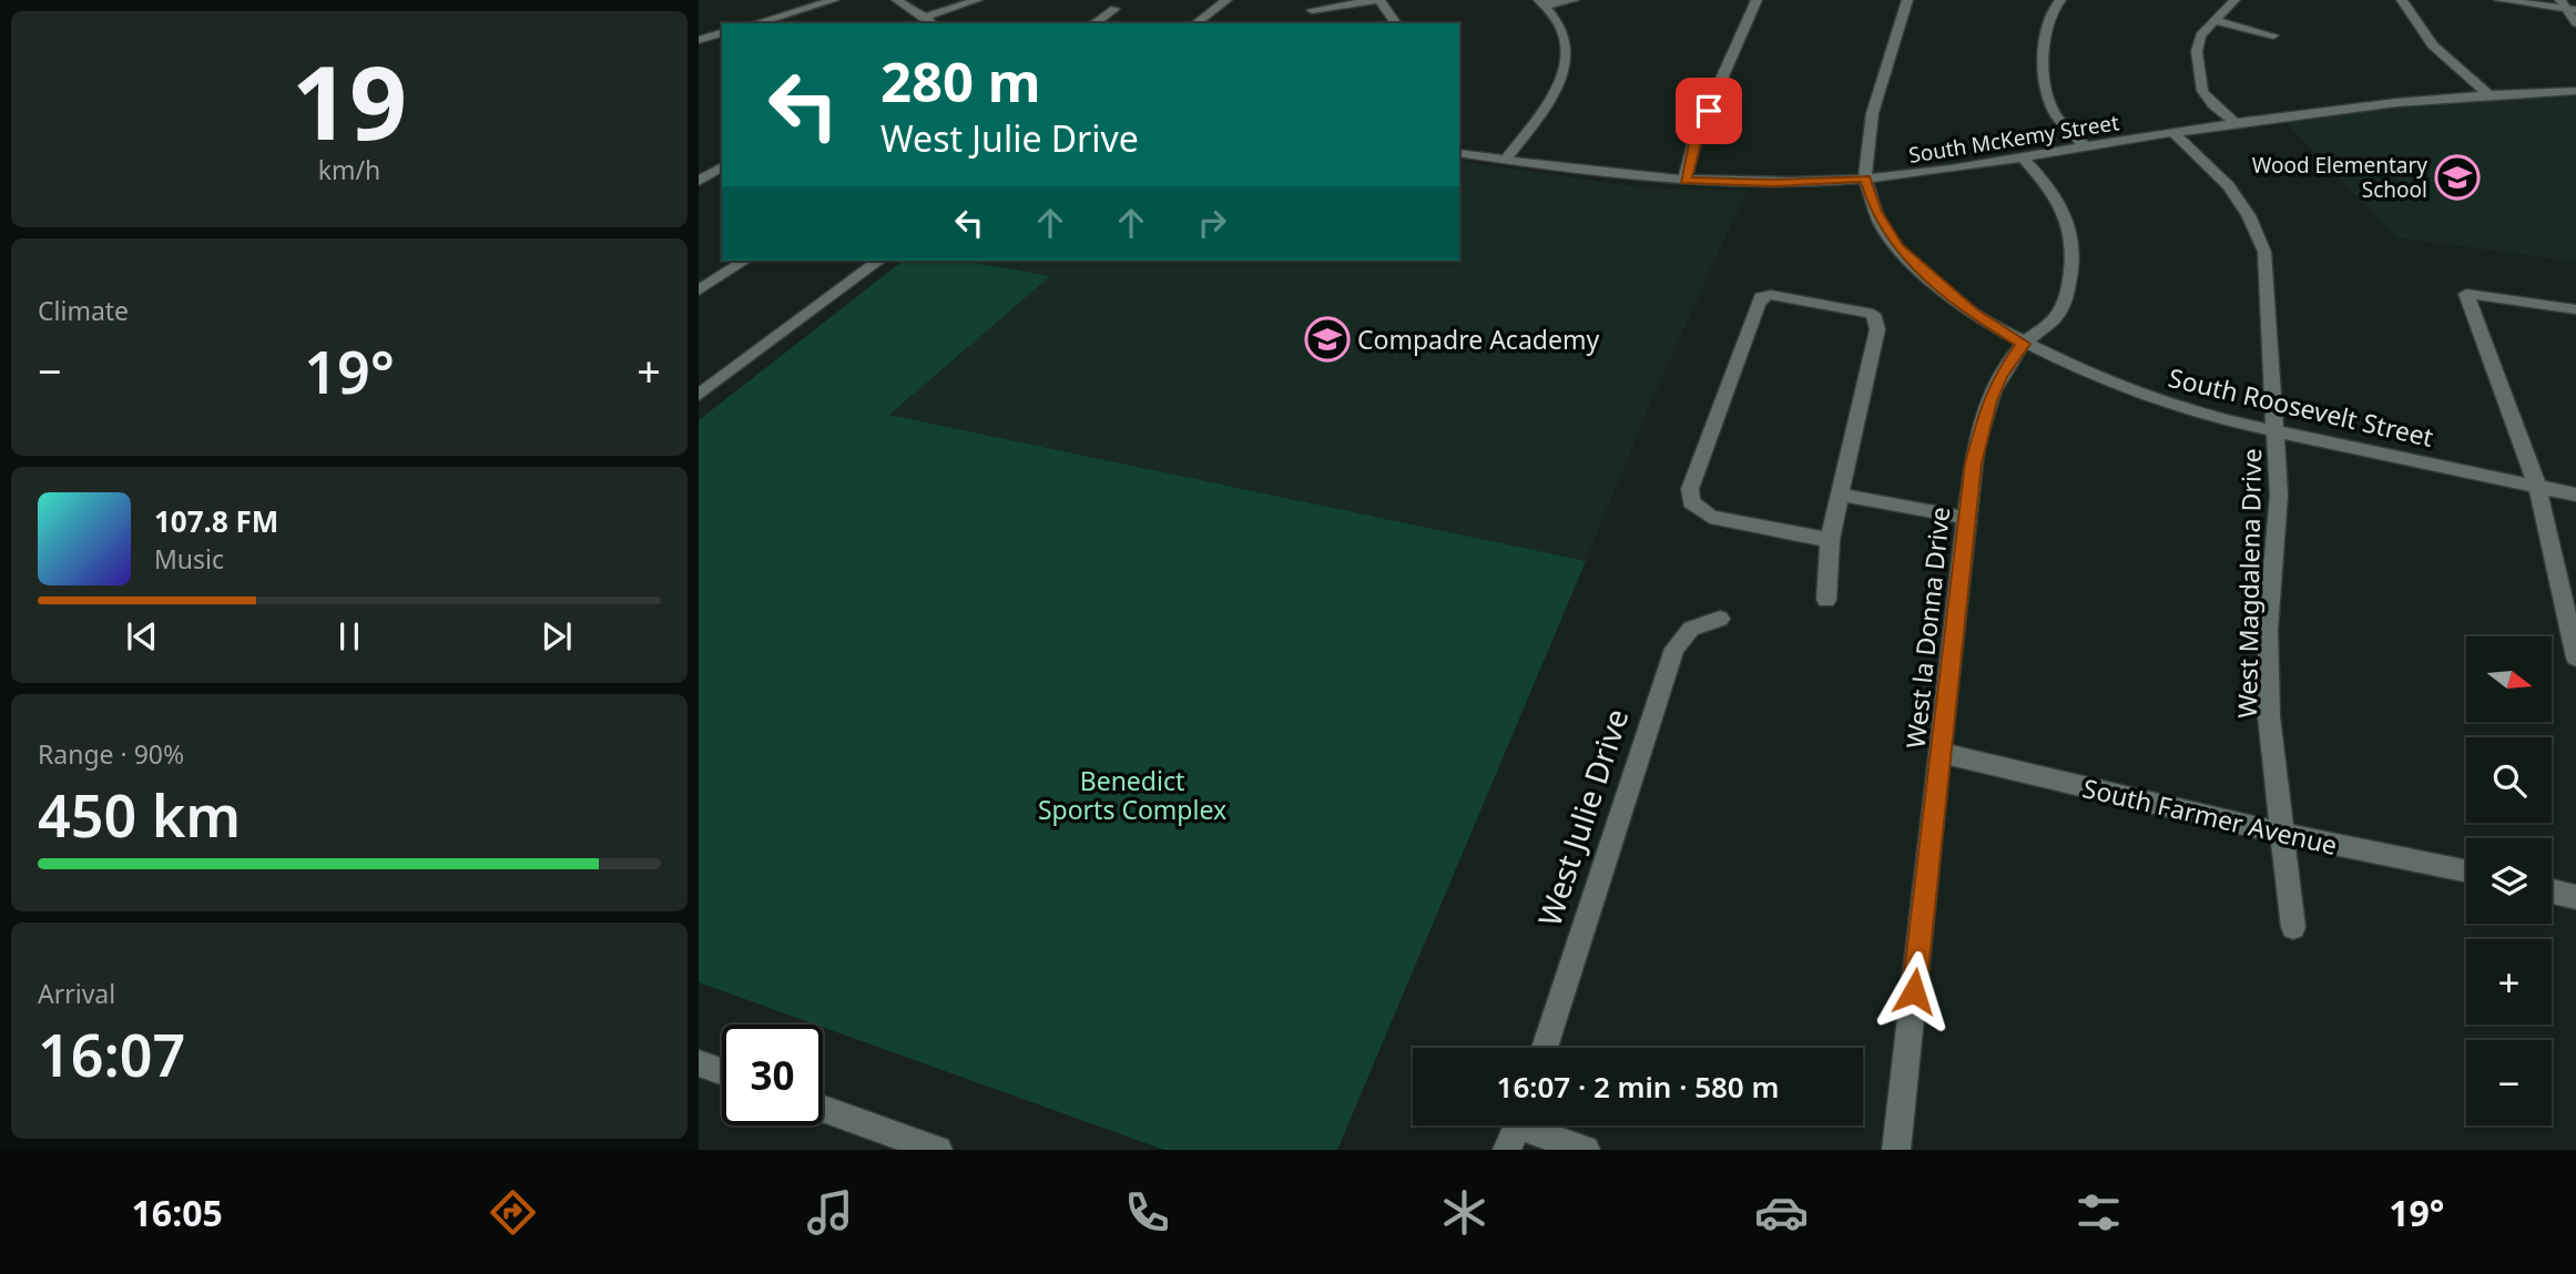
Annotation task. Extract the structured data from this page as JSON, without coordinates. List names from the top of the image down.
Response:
{
  "streets": {
    "street": [
      "South McKemy Street",
      "South Roosevelt Street",
      "West Magdalena Drive",
      "West la Donna Drive",
      "South Farmer Avenue",
      "West Julie Drive"
    ]
  },
  "crossings": [
    ["South McKemy Street", "West Magdalena Drive"],
    ["South McKemy Street", "West la Donna Drive"],
    ["South Roosevelt Street", "West Magdalena Drive"],
    ["South Roosevelt Street", "West la Donna Drive"],
    ["West Magdalena Drive", "South Farmer Avenue"],
    ["West la Donna Drive", "South Farmer Avenue"]
  ],
  "parks": ["Benedict Sports Complex"],
  "places": {
    "school or university": ["Wood Elementary School", "Compadre Academy"]
  },
  "north": "right",
  "page": {
    "tile": [
      ["19", "km/h"],
      "Climate",
      ["Range · 90%", "450 km"],
      ["Arrival", "16:07"]
    ],
    "turn": ["280 m", "West Julie Drive"],
    "heat": ["−", "19°", "+"],
    "song": ["107.8 FM", "Music"],
    "map_buttons": ["+", "−"],
    "limit": "30",
    "trip": "16:07 · 2 min · 580 m",
    "tabs": ["16:05", "19°"]
  }
}
